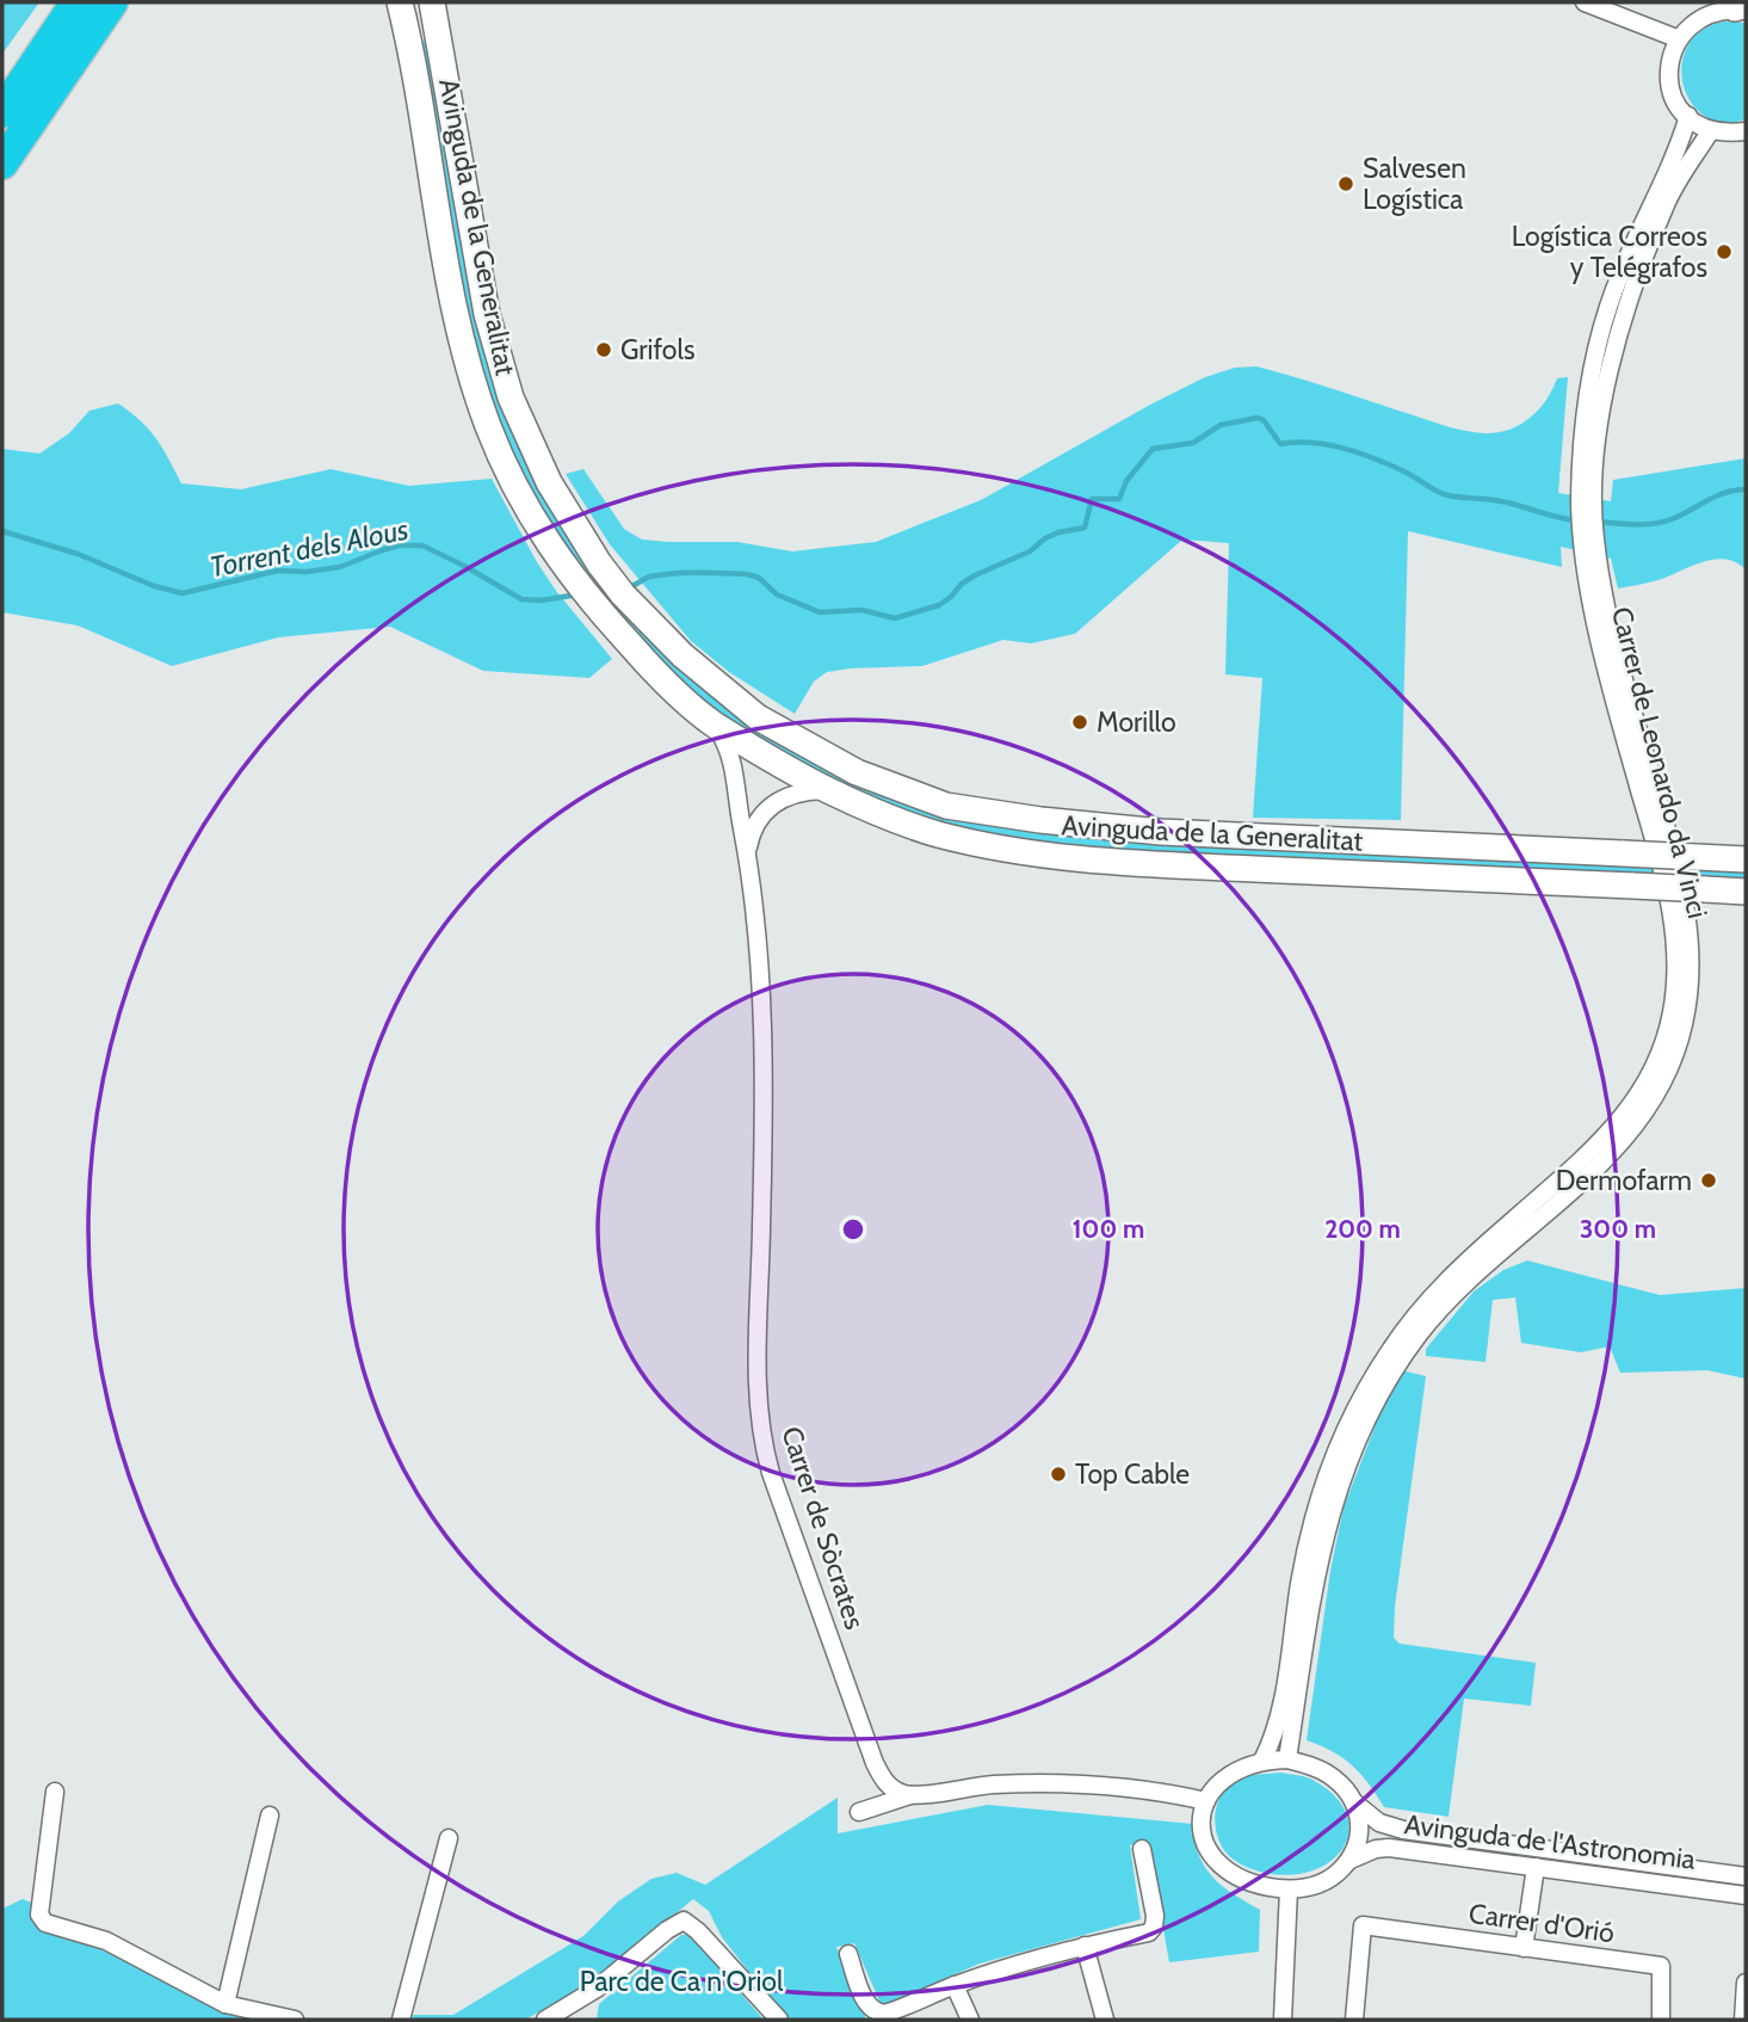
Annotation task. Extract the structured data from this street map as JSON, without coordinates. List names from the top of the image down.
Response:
{
  "streets": {
    "street": [
      "Avinguda de la Generalitat",
      "Carrer de Leonardo da Vinci",
      "Carrer de Sòcrates",
      "Avinguda de l'Astronomia",
      "Carrer d'Orió"
    ]
  },
  "crossings": [
    ["Avinguda de la Generalitat", "Carrer de Sòcrates"],
    ["Carrer de Leonardo da Vinci", "Avinguda de l'Astronomia"]
  ],
  "water": ["Torrent dels Alous"],
  "parks": ["Parc de Ca n'Oriol"],
  "places": [
    "Salvesen Logística",
    "Logística Correos y Telégrafos",
    "Grifols",
    "Morillo",
    "Dermofarm",
    "Top Cable"
  ],
  "rings": ["100 m", "200 m", "300 m"]
}
